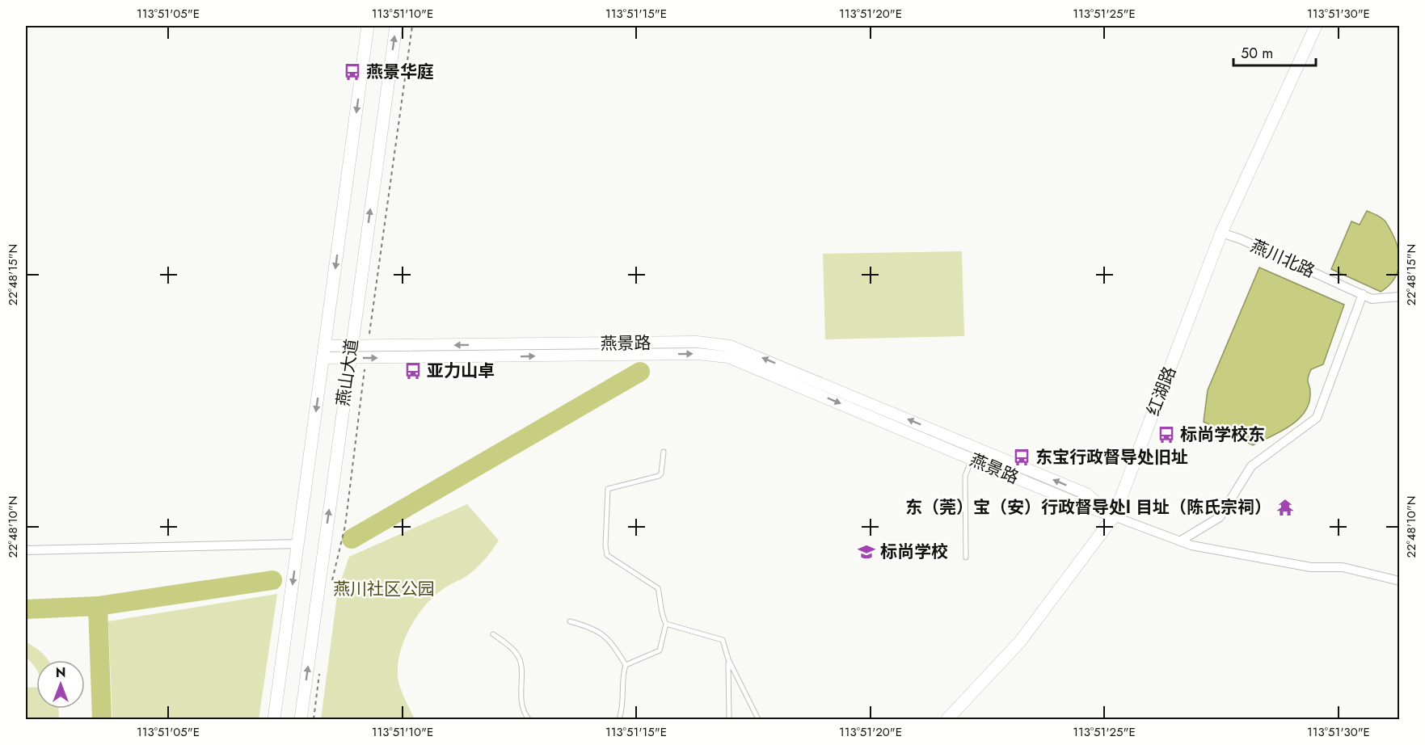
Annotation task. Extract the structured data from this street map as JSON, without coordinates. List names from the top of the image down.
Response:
{
  "streets": {
    "main road": ["燕山大道", "红湖路"],
    "street": ["燕川北路", "燕景路"]
  },
  "crossings": [
    ["燕川北路", "红湖路"],
    ["燕景路", "燕山大道"],
    ["燕景路", "红湖路"]
  ],
  "parks": ["燕川社区公园"],
  "places": {
    "bus stop": [
      "燕景华庭",
      "亚力山卓",
      "标尚学校东",
      "东宝行政督导处旧址"
    ],
    "temple": ["东（莞）宝（安）行政督导处l 目址（陈氏宗祠）"],
    "school or university": ["标尚学校"]
  },
  "scale_bar": "50 m",
  "north": "top",
  "coordinates": [
    "113°51'05\"E",
    "113°51'10\"E",
    "113°51'15\"E",
    "113°51'20\"E",
    "113°51'25\"E",
    "113°51'30\"E",
    "22°48'15\"N",
    "22°48'10\"N"
  ]
}
